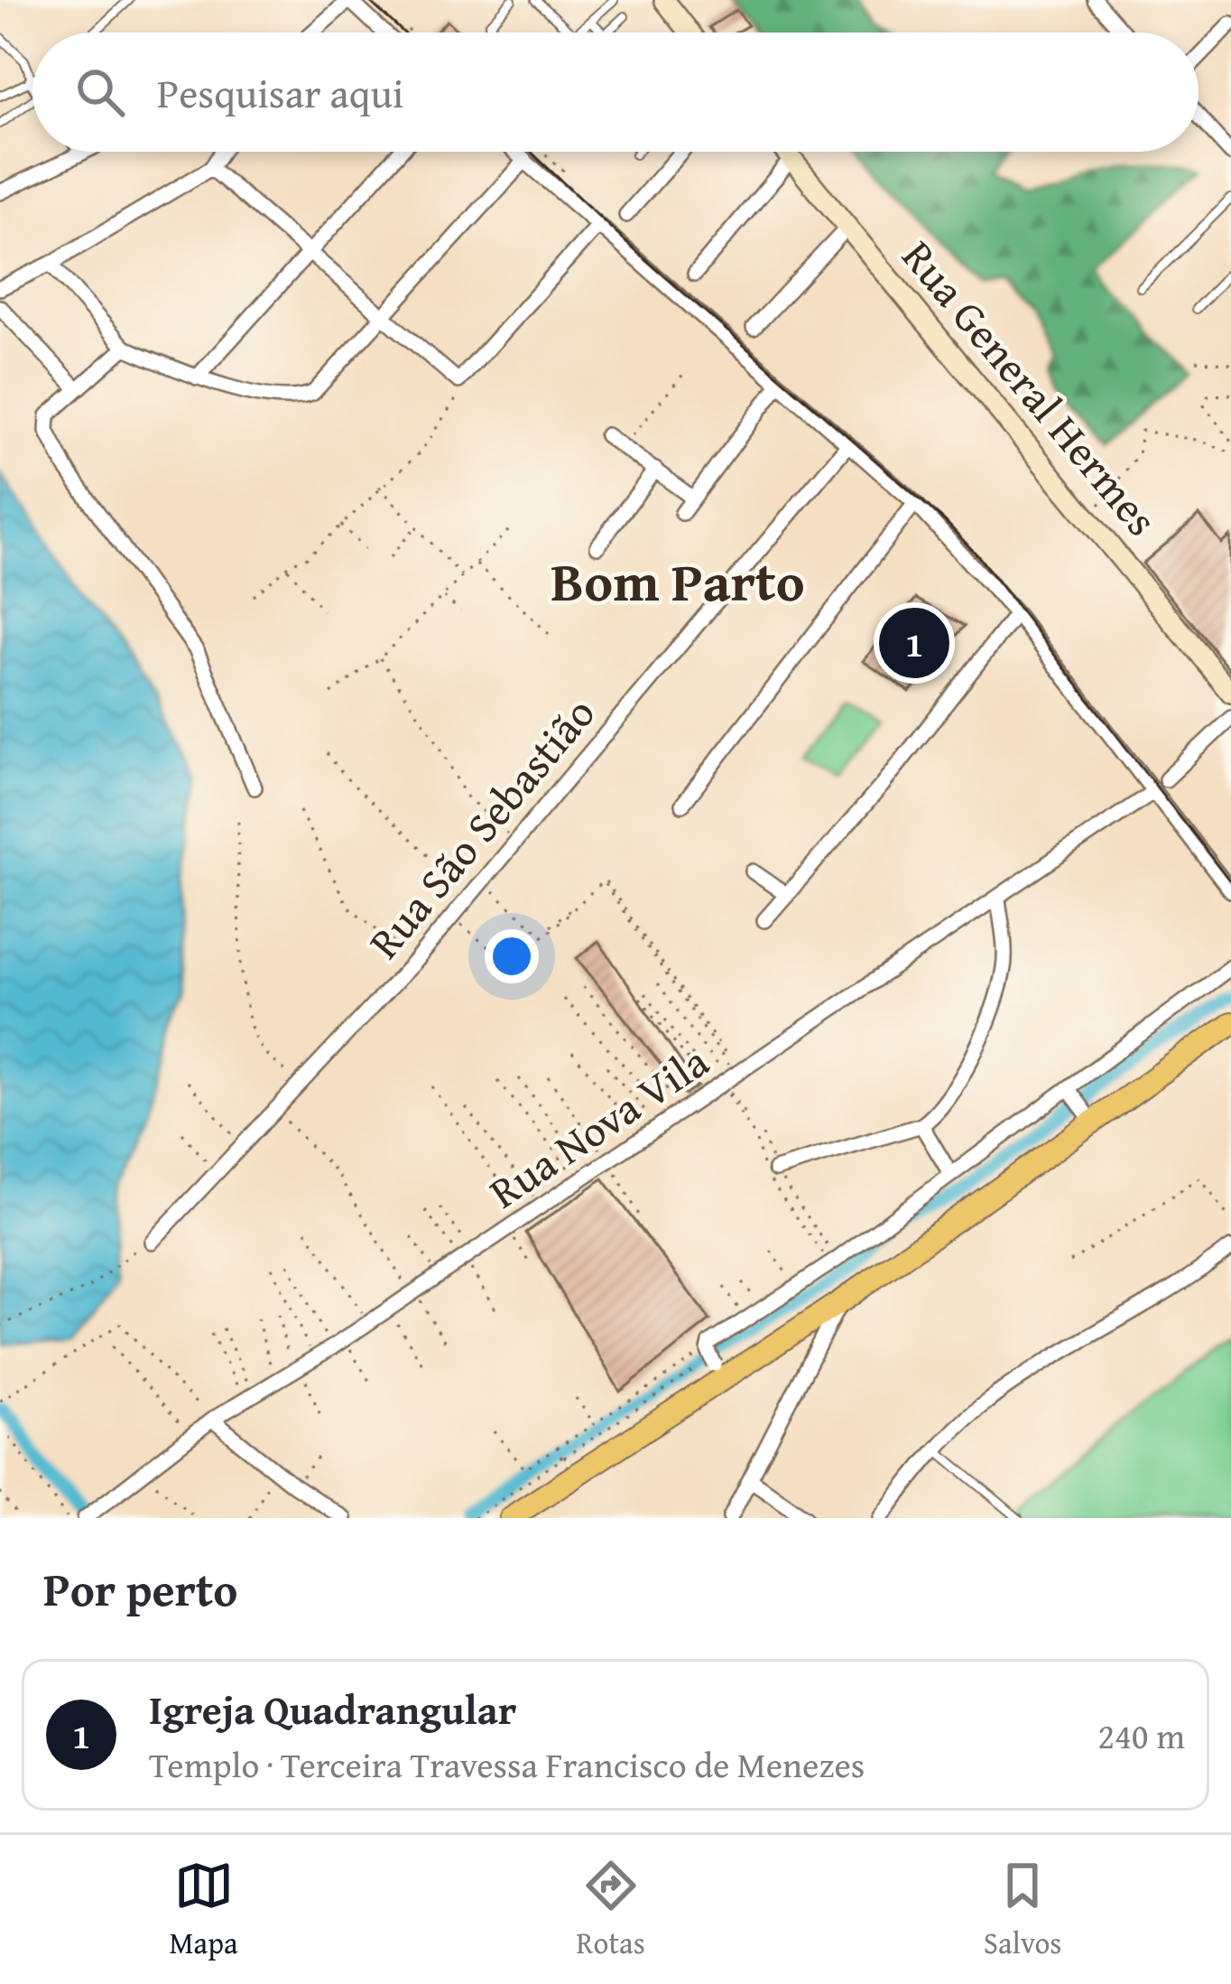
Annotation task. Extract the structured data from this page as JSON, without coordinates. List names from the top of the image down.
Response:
{
  "streets": {
    "street": ["Rua General Hermes", "Rua São Sebastião", "Rua Nova Vila"]
  },
  "districts": ["Bom Parto"],
  "page": {
    "search": "Pesquisar aqui",
    "pins": "1",
    "heading": "Por perto",
    "list": [
      {
        "mark": "1",
        "name": "Igreja Quadrangular",
        "note": "Templo · Terceira Travessa Francisco de Menezes",
        "value": "240 m"
      }
    ],
    "nav": ["Mapa", "Rotas", "Salvos"]
  }
}
